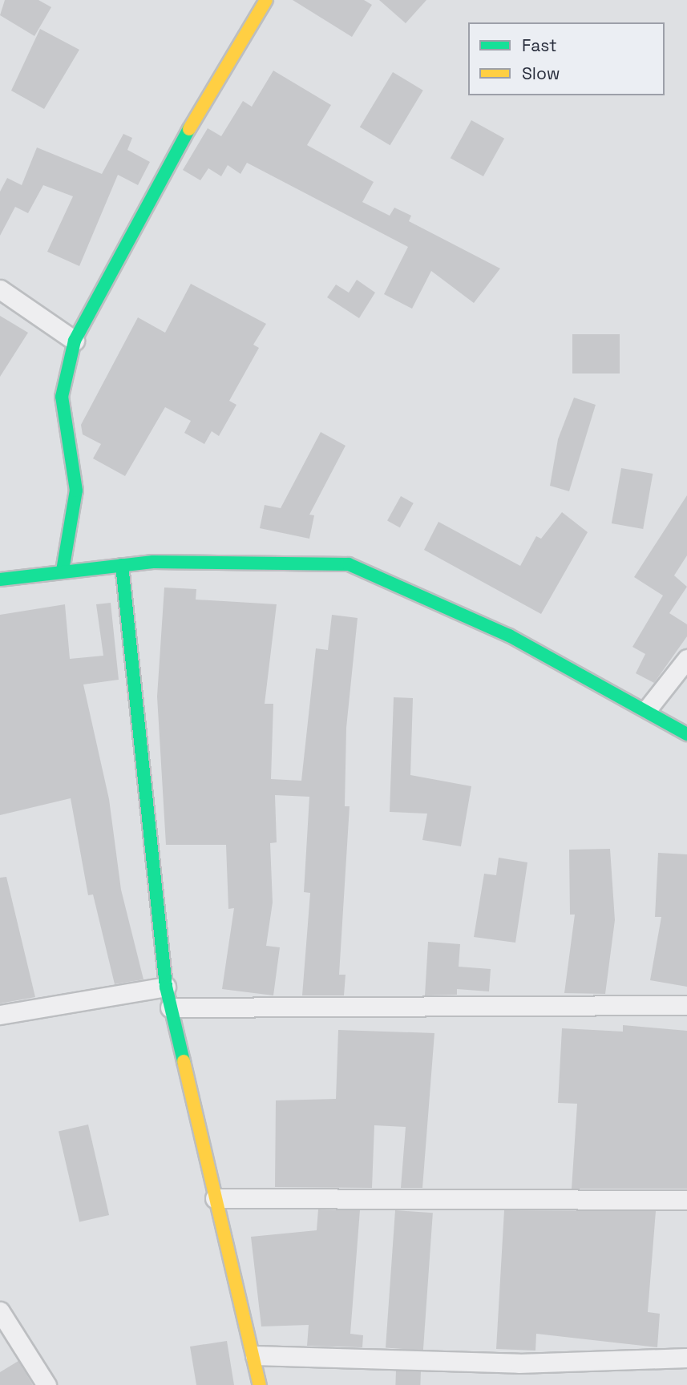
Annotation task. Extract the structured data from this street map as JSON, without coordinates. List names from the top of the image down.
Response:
{
  "legend": ["Fast", "Slow"]
}
